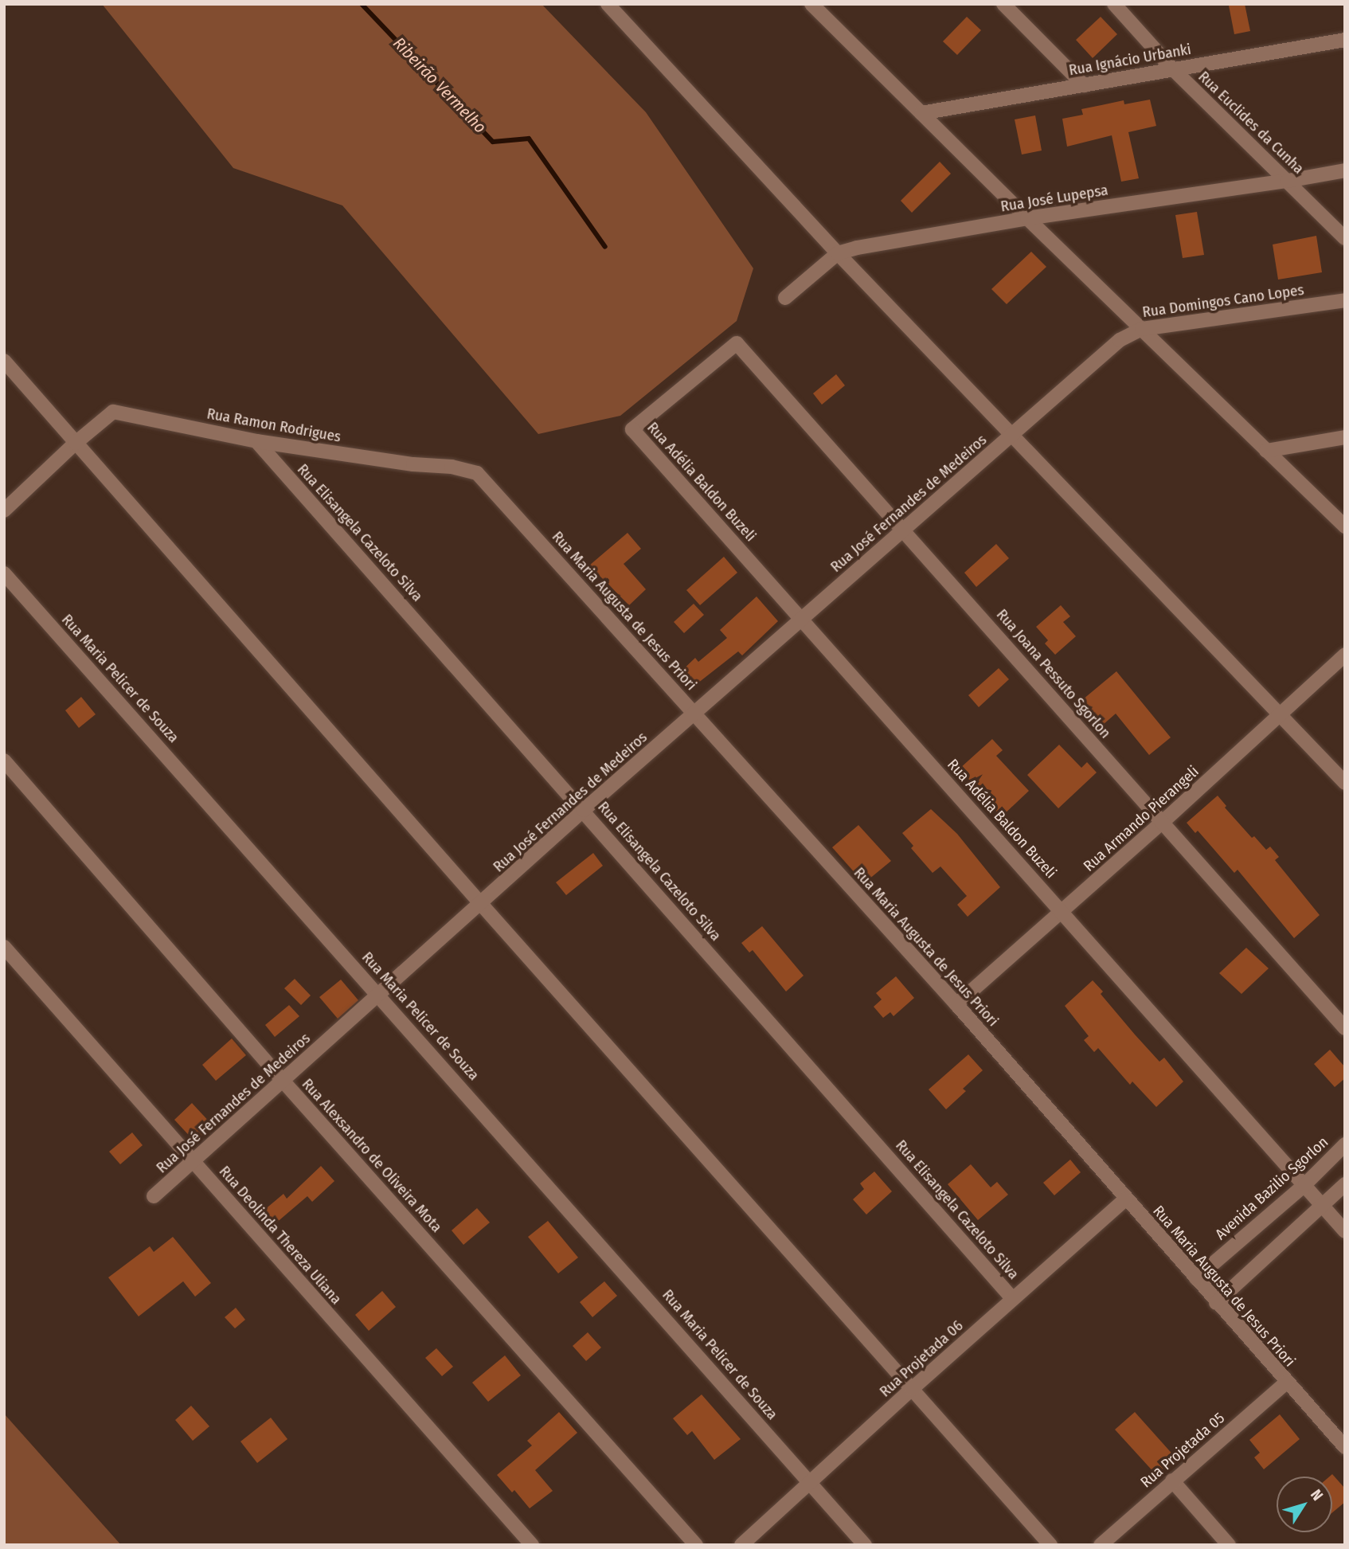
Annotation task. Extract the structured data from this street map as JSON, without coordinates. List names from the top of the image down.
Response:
{
  "streets": {
    "street": [
      "Rua Ignácio Urbanki",
      "Rua Euclides da Cunha",
      "Rua José Lupepsa",
      "Rua Domingos Cano Lopes",
      "Rua Ramon Rodrigues",
      "Rua Adélia Baldon Buzeli",
      "Rua José Fernandes de Medeiros",
      "Rua Elisangela Cazeloto Silva",
      "Rua Maria Augusta de Jesus Priori",
      "Rua Joana Pessuto Sgorlon",
      "Rua Maria Pelicer de Souza",
      "Rua Armando Pierangeli",
      "Rua Alexsandro de Oliveira Mota",
      "Avenida Bazilio Sgorlon",
      "Rua Deolinda Thereza Uliana",
      "Rua Projetada 06",
      "Rua Projetada 05"
    ]
  },
  "crossings": [
    ["Rua Ignácio Urbanki", "Rua Euclides da Cunha"],
    ["Rua Euclides da Cunha", "Rua José Lupepsa"],
    ["Rua Domingos Cano Lopes", "Rua José Fernandes de Medeiros"],
    ["Rua Ramon Rodrigues", "Rua Elisangela Cazeloto Silva"],
    ["Rua Ramon Rodrigues", "Rua Maria Augusta de Jesus Priori"],
    ["Rua Adélia Baldon Buzeli", "Rua José Fernandes de Medeiros"],
    ["Rua Adélia Baldon Buzeli", "Rua Joana Pessuto Sgorlon"],
    ["Rua Adélia Baldon Buzeli", "Rua Armando Pierangeli"],
    ["Rua Adélia Baldon Buzeli", "Avenida Bazilio Sgorlon"],
    ["Rua José Fernandes de Medeiros", "Rua Elisangela Cazeloto Silva"],
    ["Rua José Fernandes de Medeiros", "Rua Maria Augusta de Jesus Priori"],
    ["Rua José Fernandes de Medeiros", "Rua Joana Pessuto Sgorlon"],
    ["Rua José Fernandes de Medeiros", "Rua Maria Pelicer de Souza"],
    ["Rua José Fernandes de Medeiros", "Rua Alexsandro de Oliveira Mota"],
    ["Rua José Fernandes de Medeiros", "Rua Deolinda Thereza Uliana"],
    ["Rua Elisangela Cazeloto Silva", "Rua Projetada 06"],
    ["Rua Maria Augusta de Jesus Priori", "Rua Armando Pierangeli"],
    ["Rua Maria Augusta de Jesus Priori", "Avenida Bazilio Sgorlon"],
    ["Rua Maria Augusta de Jesus Priori", "Rua Projetada 06"],
    ["Rua Maria Augusta de Jesus Priori", "Rua Projetada 05"],
    ["Rua Joana Pessuto Sgorlon", "Rua Armando Pierangeli"],
    ["Rua Maria Pelicer de Souza", "Rua Projetada 06"]
  ],
  "water": ["Ribeirão Vermelho"],
  "north": "top right"
}
